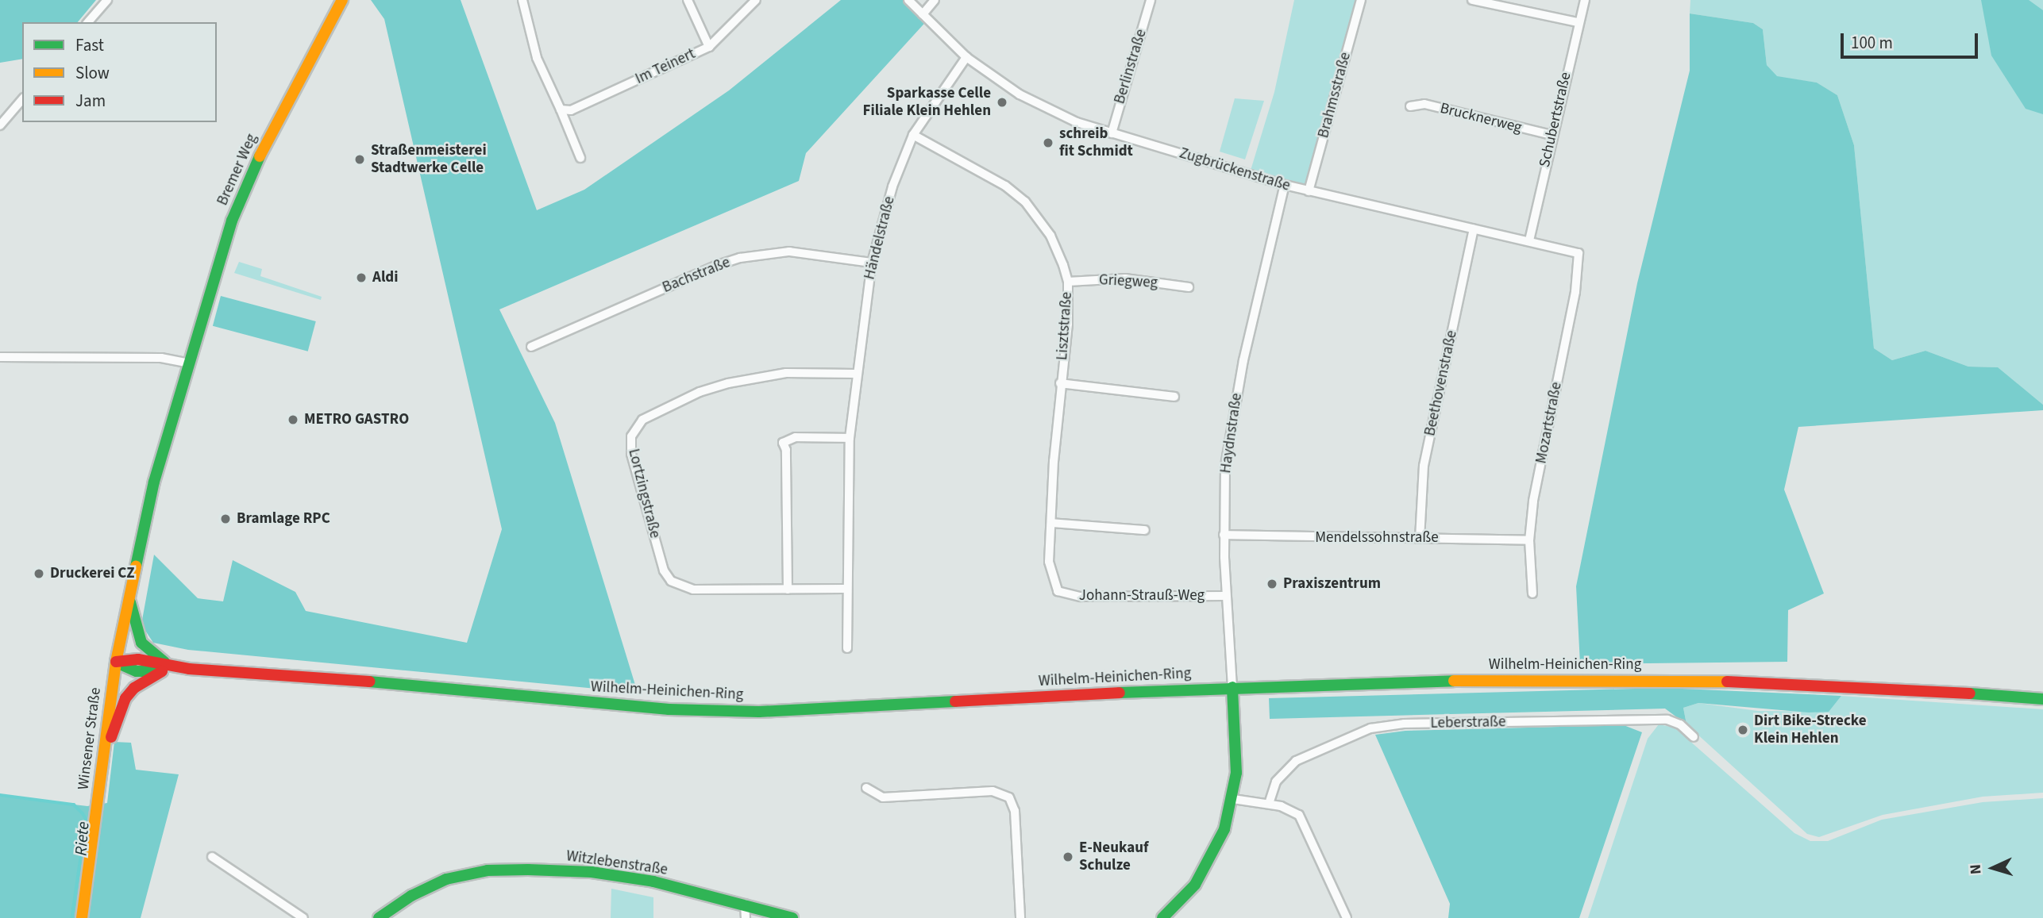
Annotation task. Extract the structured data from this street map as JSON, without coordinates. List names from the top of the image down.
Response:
{
  "streets": {
    "main road": [
      "Bremer Weg",
      "Wilhelm-Heinichen-Ring",
      "Winsener Straße",
      "Witzlebenstraße"
    ],
    "street": [
      "Im Teinert",
      "Berlinstraße",
      "Brahmsstraße",
      "Brucknerweg",
      "Schubertstraße",
      "Zugbrückenstraße",
      "Händelstraße",
      "Bachstraße",
      "Griegweg",
      "Lisztstraße",
      "Beethovenstraße",
      "Mozartstraße",
      "Haydnstraße",
      "Lortzingstraße",
      "Mendelssohnstraße",
      "Johann-Strauß-Weg",
      "Leberstraße"
    ]
  },
  "crossings": [
    ["Berlinstraße", "Zugbrückenstraße"],
    ["Brahmsstraße", "Zugbrückenstraße"],
    ["Brucknerweg", "Schubertstraße"],
    ["Schubertstraße", "Zugbrückenstraße"],
    ["Bremer Weg", "Wilhelm-Heinichen-Ring"],
    ["Bremer Weg", "Winsener Straße"],
    ["Zugbrückenstraße", "Händelstraße"],
    ["Zugbrückenstraße", "Beethovenstraße"],
    ["Zugbrückenstraße", "Mozartstraße"],
    ["Zugbrückenstraße", "Haydnstraße"],
    ["Händelstraße", "Bachstraße"],
    ["Händelstraße", "Lisztstraße"],
    ["Händelstraße", "Lortzingstraße"],
    ["Griegweg", "Lisztstraße"],
    ["Lisztstraße", "Johann-Strauß-Weg"],
    ["Beethovenstraße", "Mendelssohnstraße"],
    ["Mozartstraße", "Mendelssohnstraße"],
    ["Haydnstraße", "Mendelssohnstraße"],
    ["Haydnstraße", "Johann-Strauß-Weg"],
    ["Haydnstraße", "Wilhelm-Heinichen-Ring"],
    ["Wilhelm-Heinichen-Ring", "Winsener Straße"]
  ],
  "water": ["Riete"],
  "places": [
    "Sparkasse Celle Filiale Klein Hehlen",
    "schreib fit Schmidt",
    "Straßenmeisterei Stadtwerke Celle",
    "Aldi",
    "METRO GASTRO",
    "Bramlage RPC",
    "Druckerei CZ",
    "Praxiszentrum",
    "Dirt Bike-Strecke Klein Hehlen",
    "E-Neukauf Schulze"
  ],
  "legend": ["Fast", "Slow", "Jam"],
  "scale_bar": "100 m",
  "north": "left"
}
